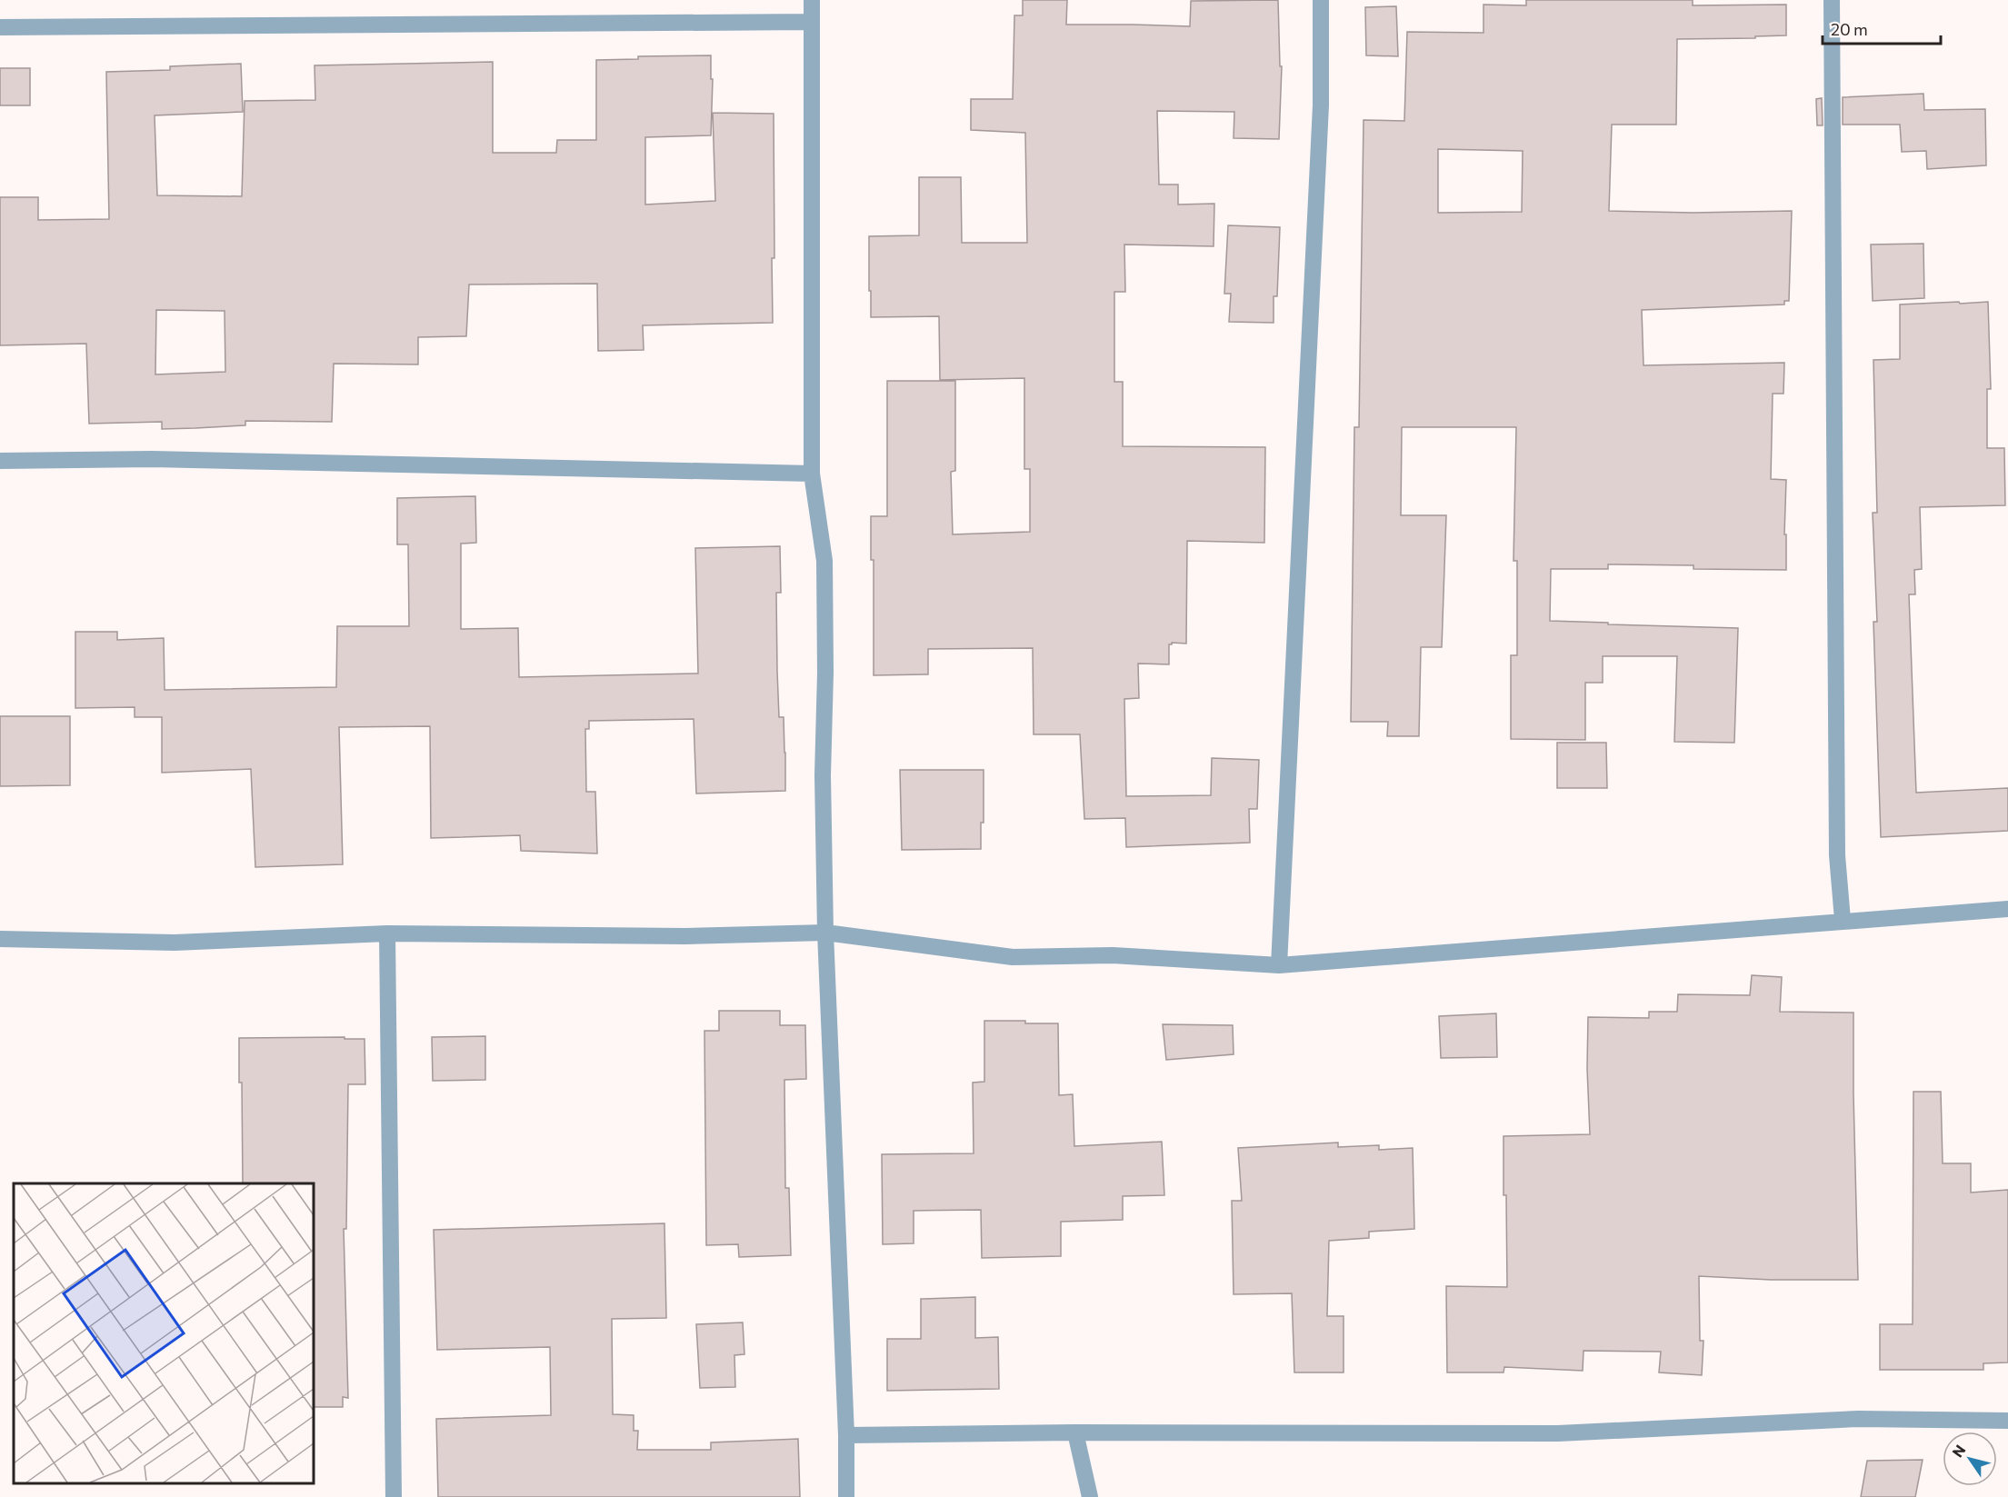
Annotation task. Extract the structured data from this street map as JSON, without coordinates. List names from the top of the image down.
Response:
{
  "scale_bar": "20 m",
  "north": "top left"
}
